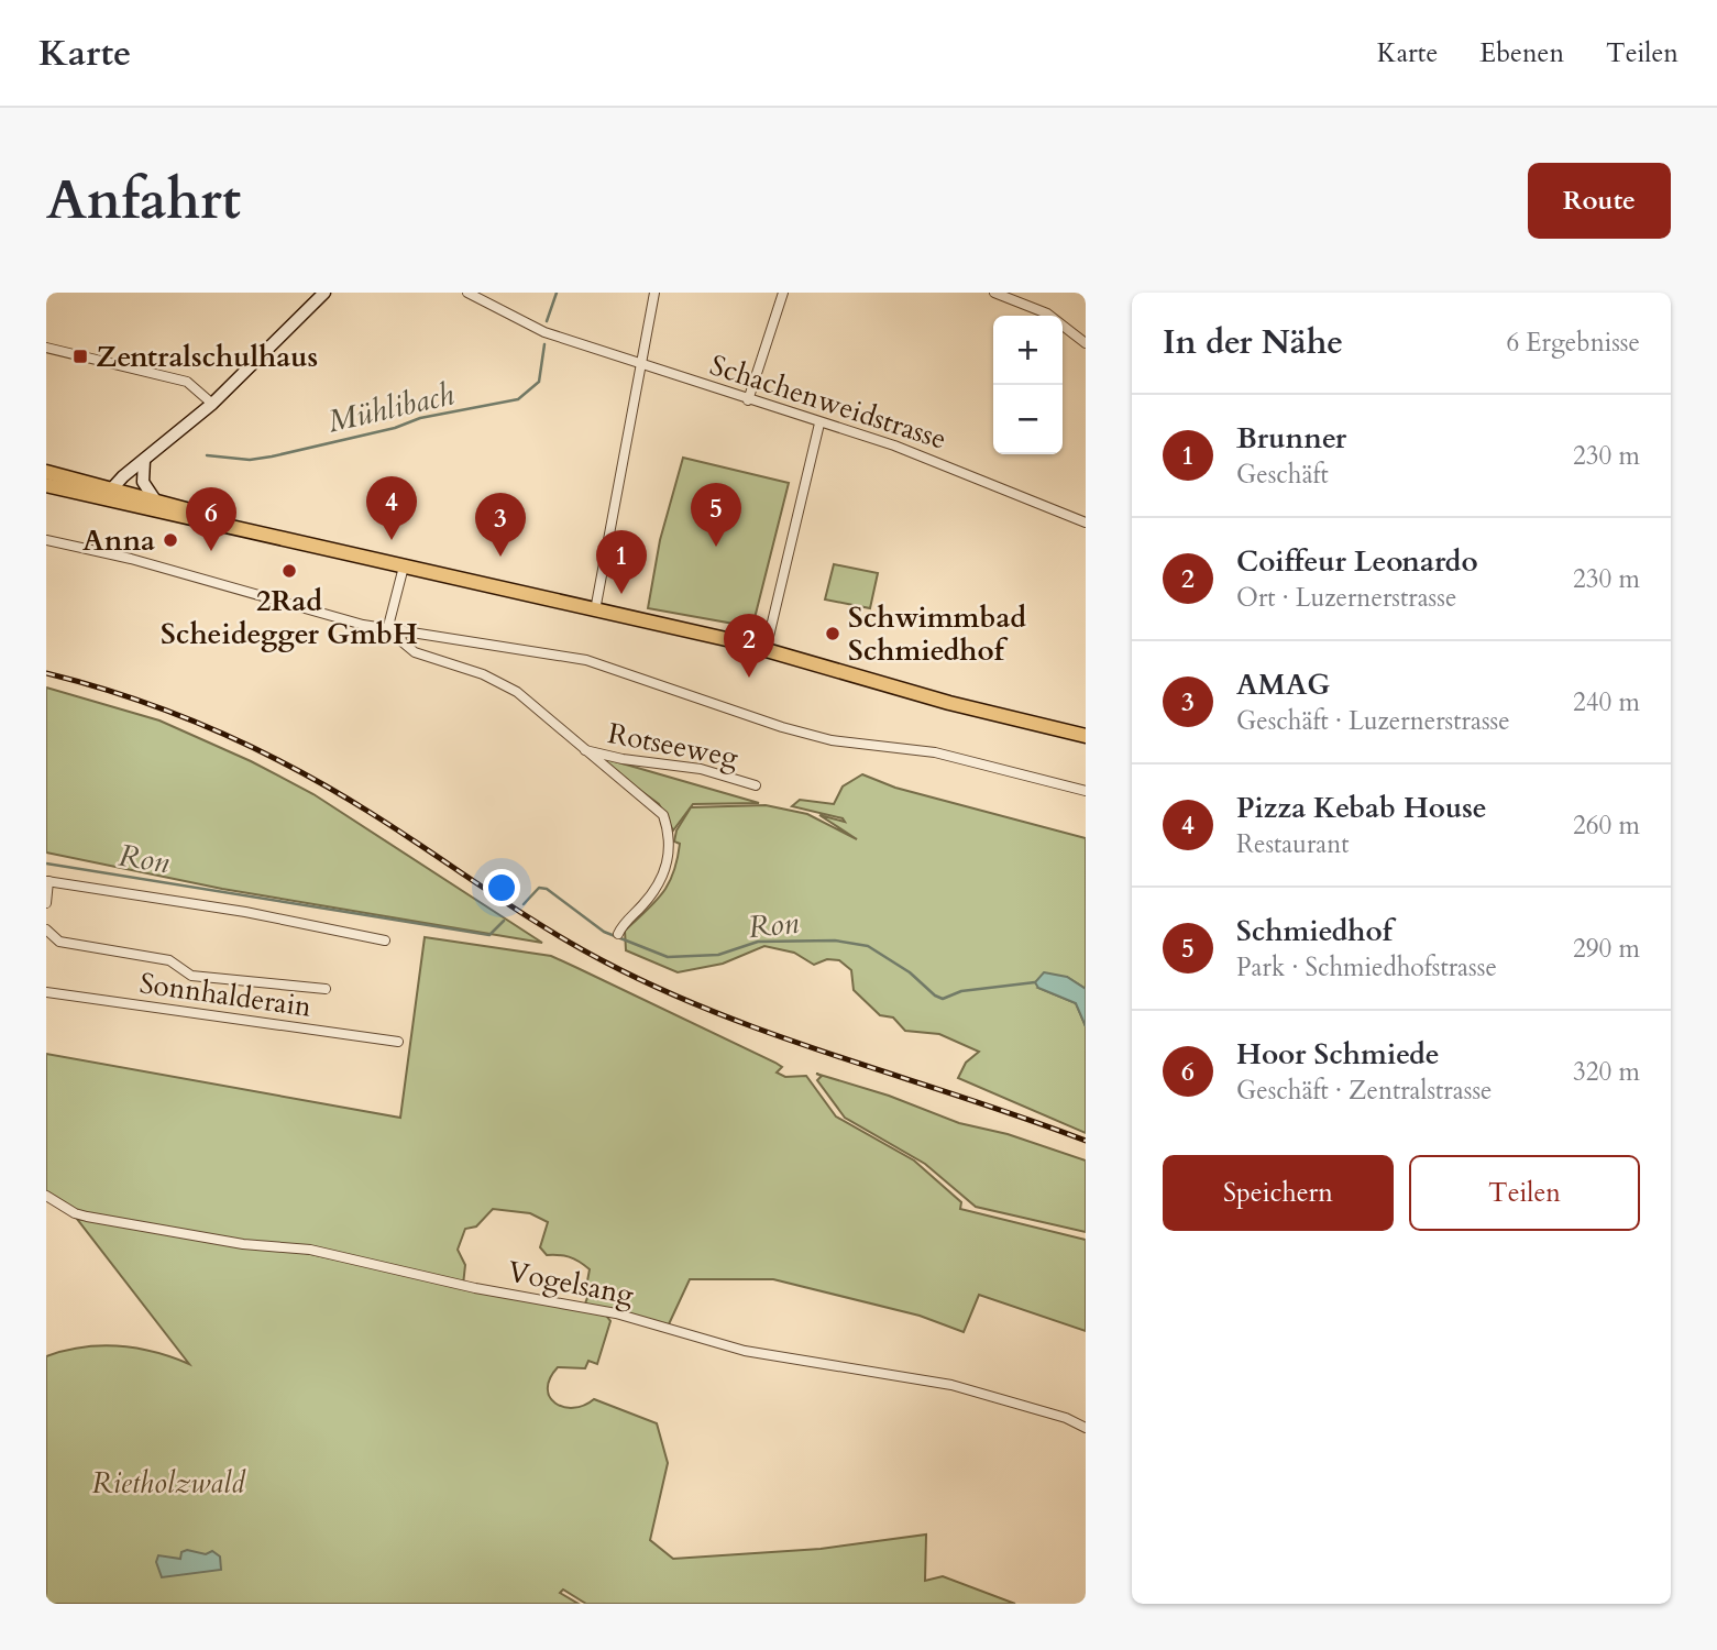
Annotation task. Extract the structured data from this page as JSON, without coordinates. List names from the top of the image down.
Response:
{
  "streets": {
    "street": [
      "Schachenweidstrasse",
      "Rotseeweg",
      "Sonnhalderain",
      "Vogelsang"
    ]
  },
  "water": ["Mühlibach", "Ron"],
  "parks": ["Rietholzwald"],
  "places": {
    "transit": ["Zentralschulhaus"],
    "other": ["Anna", "2Rad Scheidegger GmbH", "Schwimmbad Schmiedhof"]
  },
  "page": {
    "header": "Karte",
    "nav": ["Karte", "Ebenen", "Teilen"],
    "buttons": [
      "Route",
      ["Speichern", "Teilen"]
    ],
    "title": "Anfahrt",
    "heading": ["In der Nähe", "6 Ergebnisse"],
    "map_buttons": ["+", "−"],
    "list": [
      {
        "mark": "1",
        "name": "Brunner",
        "note": "Geschäft",
        "value": "230 m"
      },
      {
        "mark": "2",
        "name": "Coiffeur Leonardo",
        "note": "Ort · Luzernerstrasse",
        "value": "230 m"
      },
      {
        "mark": "3",
        "name": "AMAG",
        "note": "Geschäft · Luzernerstrasse",
        "value": "240 m"
      },
      {
        "mark": "4",
        "name": "Pizza Kebab House",
        "note": "Restaurant",
        "value": "260 m"
      },
      {
        "mark": "5",
        "name": "Schmiedhof",
        "note": "Park · Schmiedhofstrasse",
        "value": "290 m"
      },
      {
        "mark": "6",
        "name": "Hoor Schmiede",
        "note": "Geschäft · Zentralstrasse",
        "value": "320 m"
      }
    ],
    "pins": [
      "4",
      "5",
      "6",
      "3",
      "1",
      "2"
    ]
  }
}
